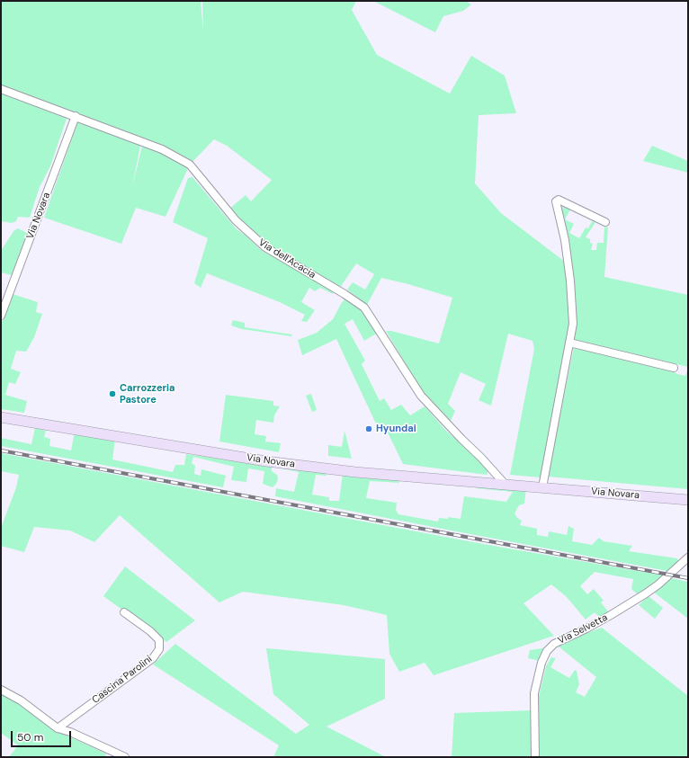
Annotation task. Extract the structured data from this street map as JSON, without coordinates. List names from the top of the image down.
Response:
{
  "streets": {
    "main road": ["Via Novara"],
    "street": ["Via dell'Acacia", "Via Selvetta", "Cascina Parolini"]
  },
  "crossings": [
    ["Via Novara", "Via dell'Acacia"]
  ],
  "places": ["Carrozzeria Pastore", "Hyundai"],
  "scale_bar": "50 m"
}
